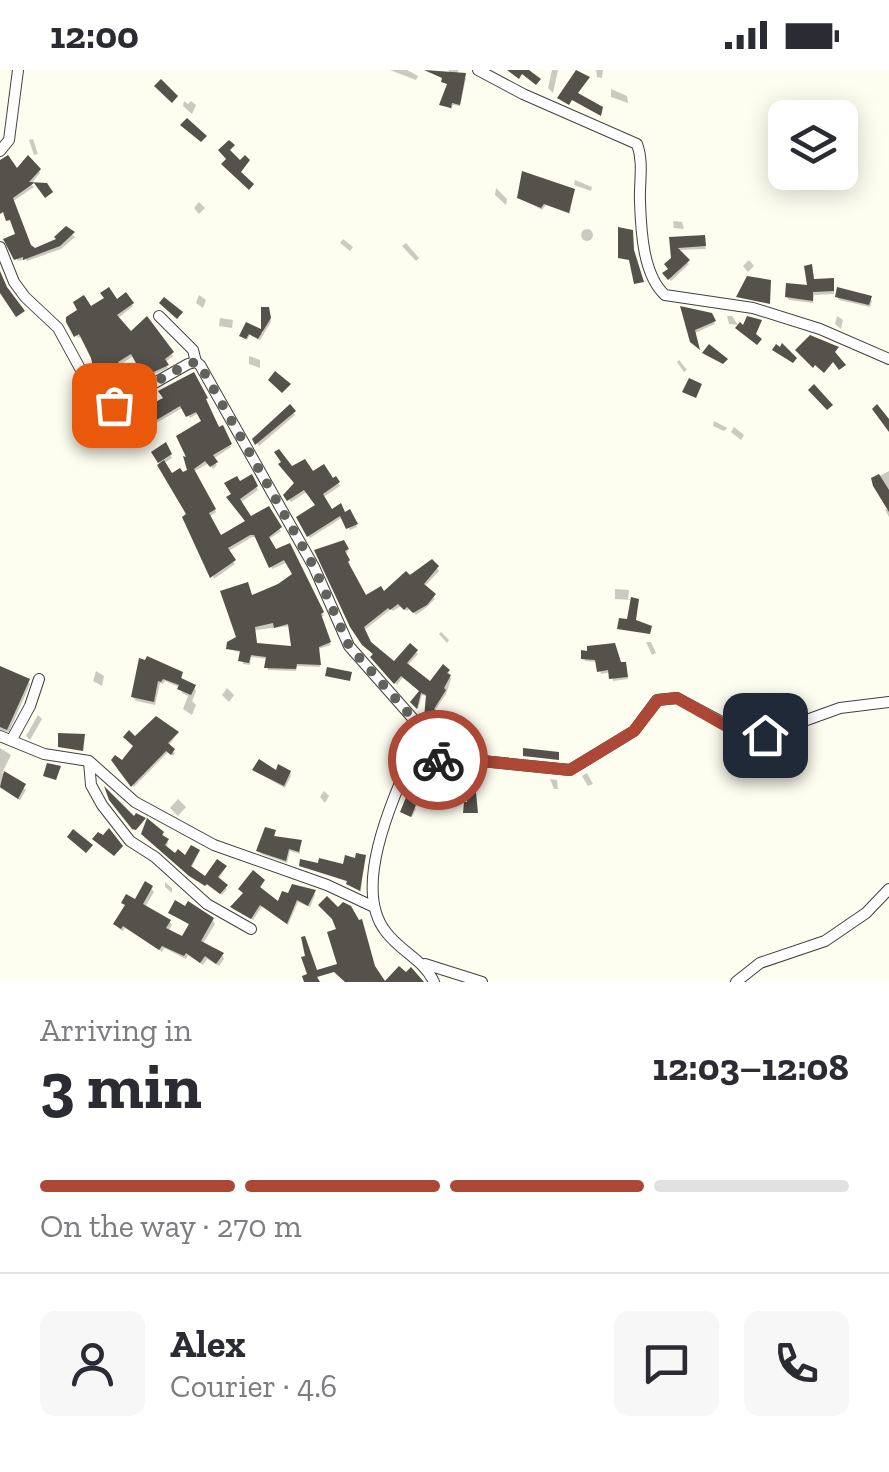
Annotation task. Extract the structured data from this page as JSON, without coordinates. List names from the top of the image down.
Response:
{
  "page": {
    "status": "12:00",
    "heading": ["3 min", "Arriving in", "12:03–12:08"],
    "panel": ["Alex", "Courier · 4.6"],
    "bar": "On the way · 270 m"
  }
}
